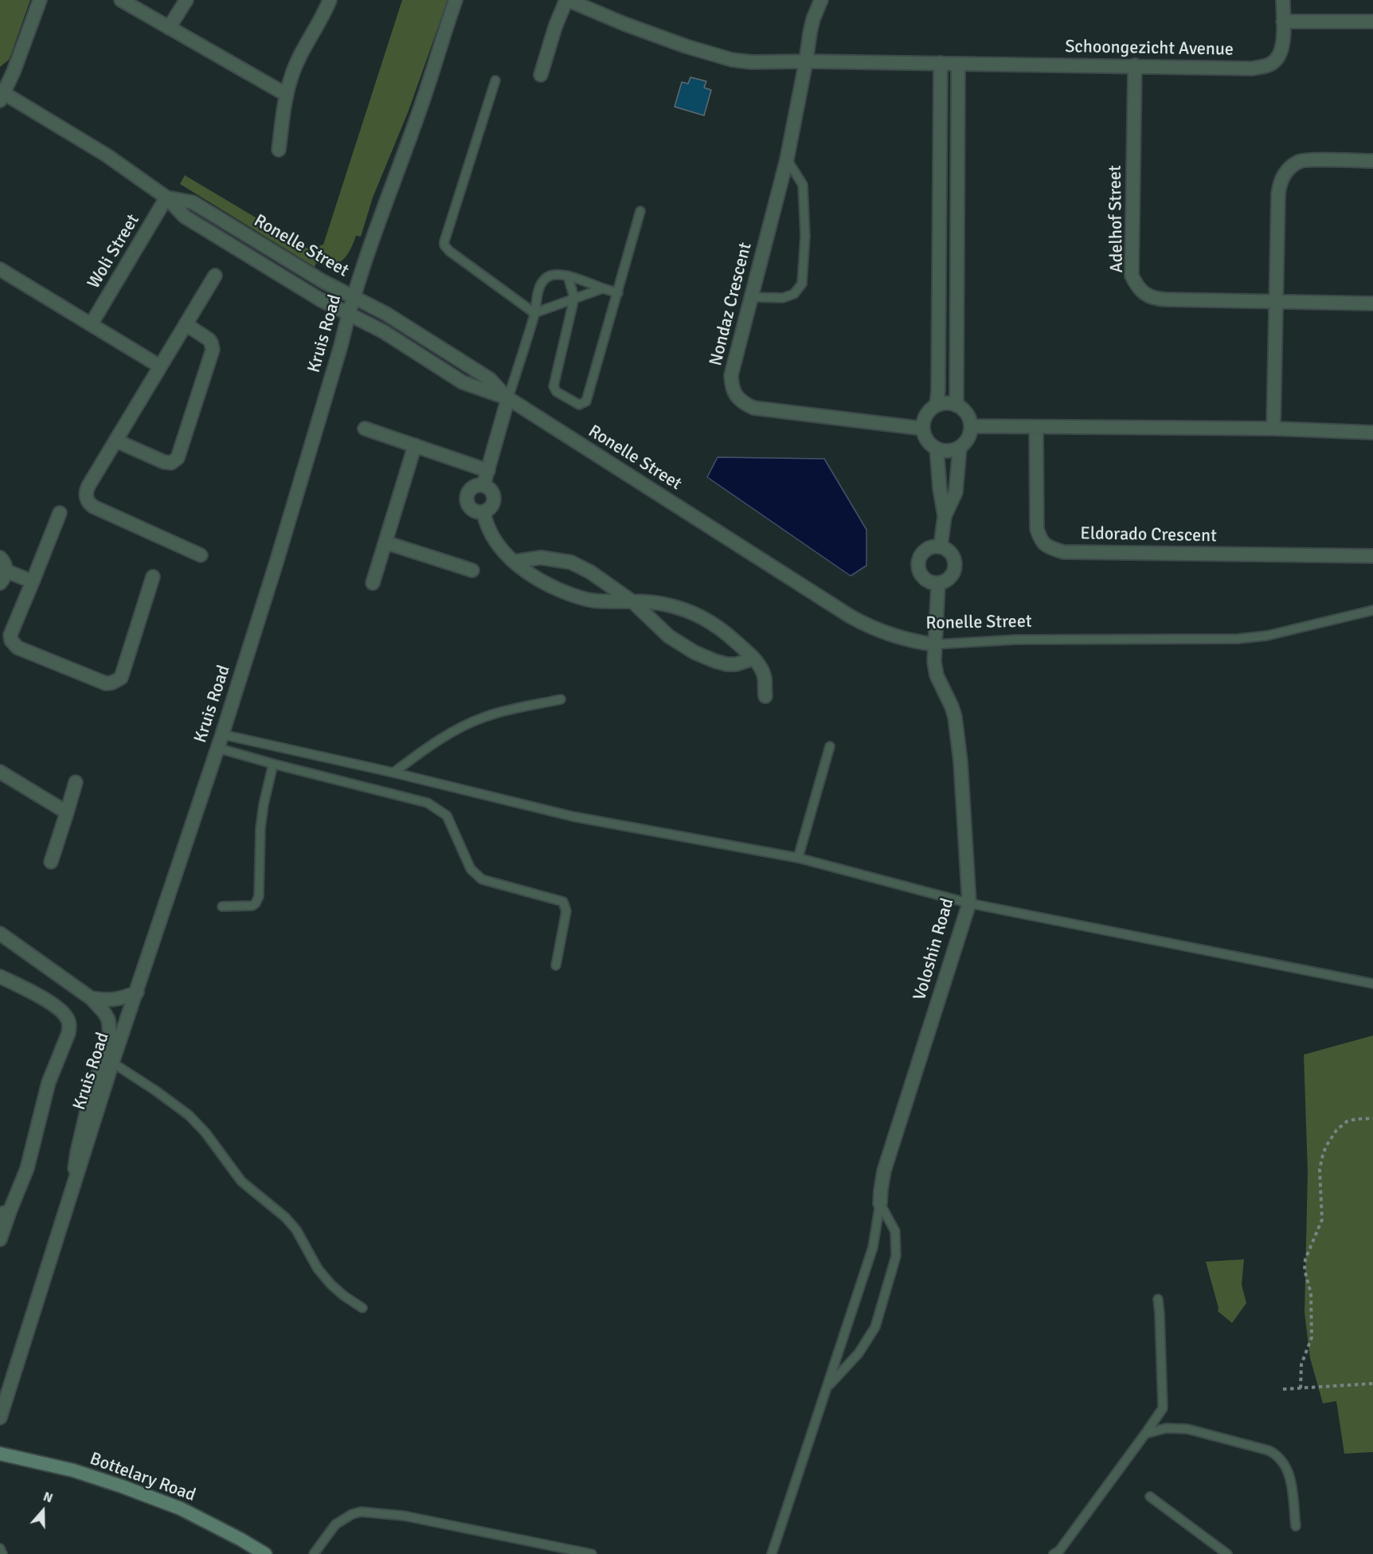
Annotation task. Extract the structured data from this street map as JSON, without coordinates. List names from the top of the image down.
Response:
{
  "streets": {
    "main road": ["Bottelary Road"],
    "street": [
      "Schoongezicht Avenue",
      "Adelhof Street",
      "Ronelle Street",
      "Woli Street",
      "Nondaz Crescent",
      "Kruis Road",
      "Eldorado Crescent",
      "Voloshin Road"
    ]
  },
  "crossings": [
    ["Schoongezicht Avenue", "Adelhof Street"],
    ["Schoongezicht Avenue", "Nondaz Crescent"],
    ["Ronelle Street", "Woli Street"],
    ["Ronelle Street", "Kruis Road"],
    ["Ronelle Street", "Voloshin Road"]
  ],
  "north": "top"
}
